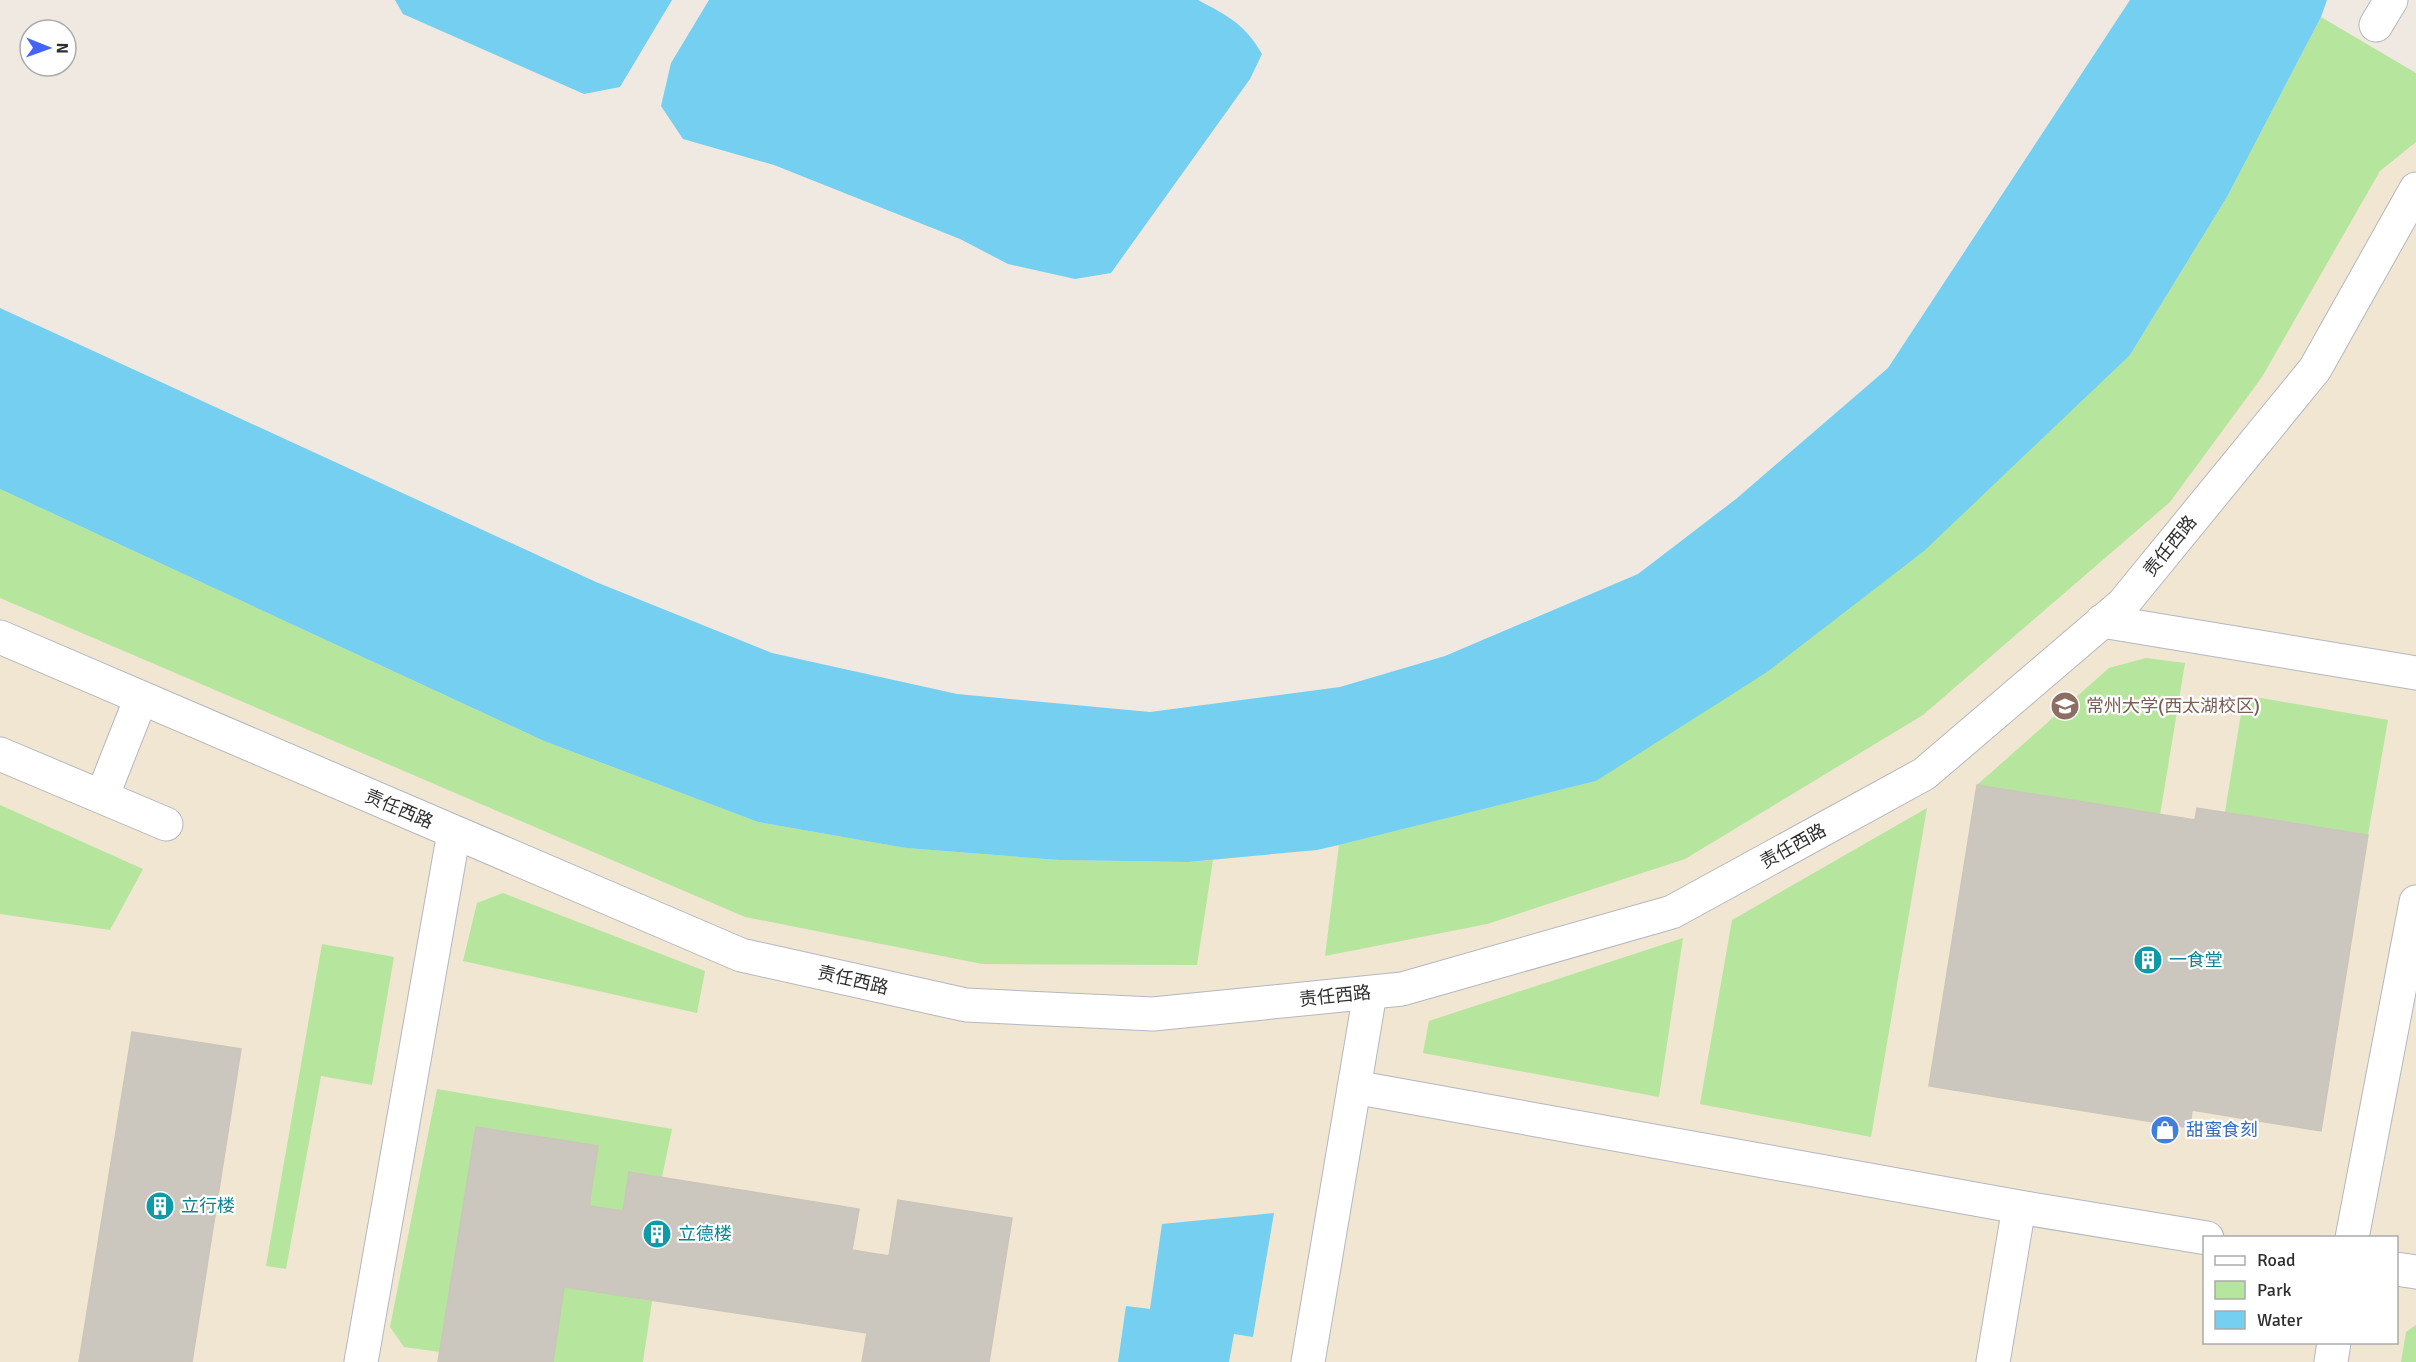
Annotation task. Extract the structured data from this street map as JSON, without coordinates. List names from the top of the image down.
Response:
{
  "streets": {
    "lane": ["责任西路"]
  },
  "places": {
    "school or university": ["常州大学(西太湖校区)"],
    "building": ["一食堂", "立行楼", "立德楼"],
    "shop": ["甜蜜食刻"]
  },
  "legend": ["Road", "Park", "Water"],
  "north": "right"
}
